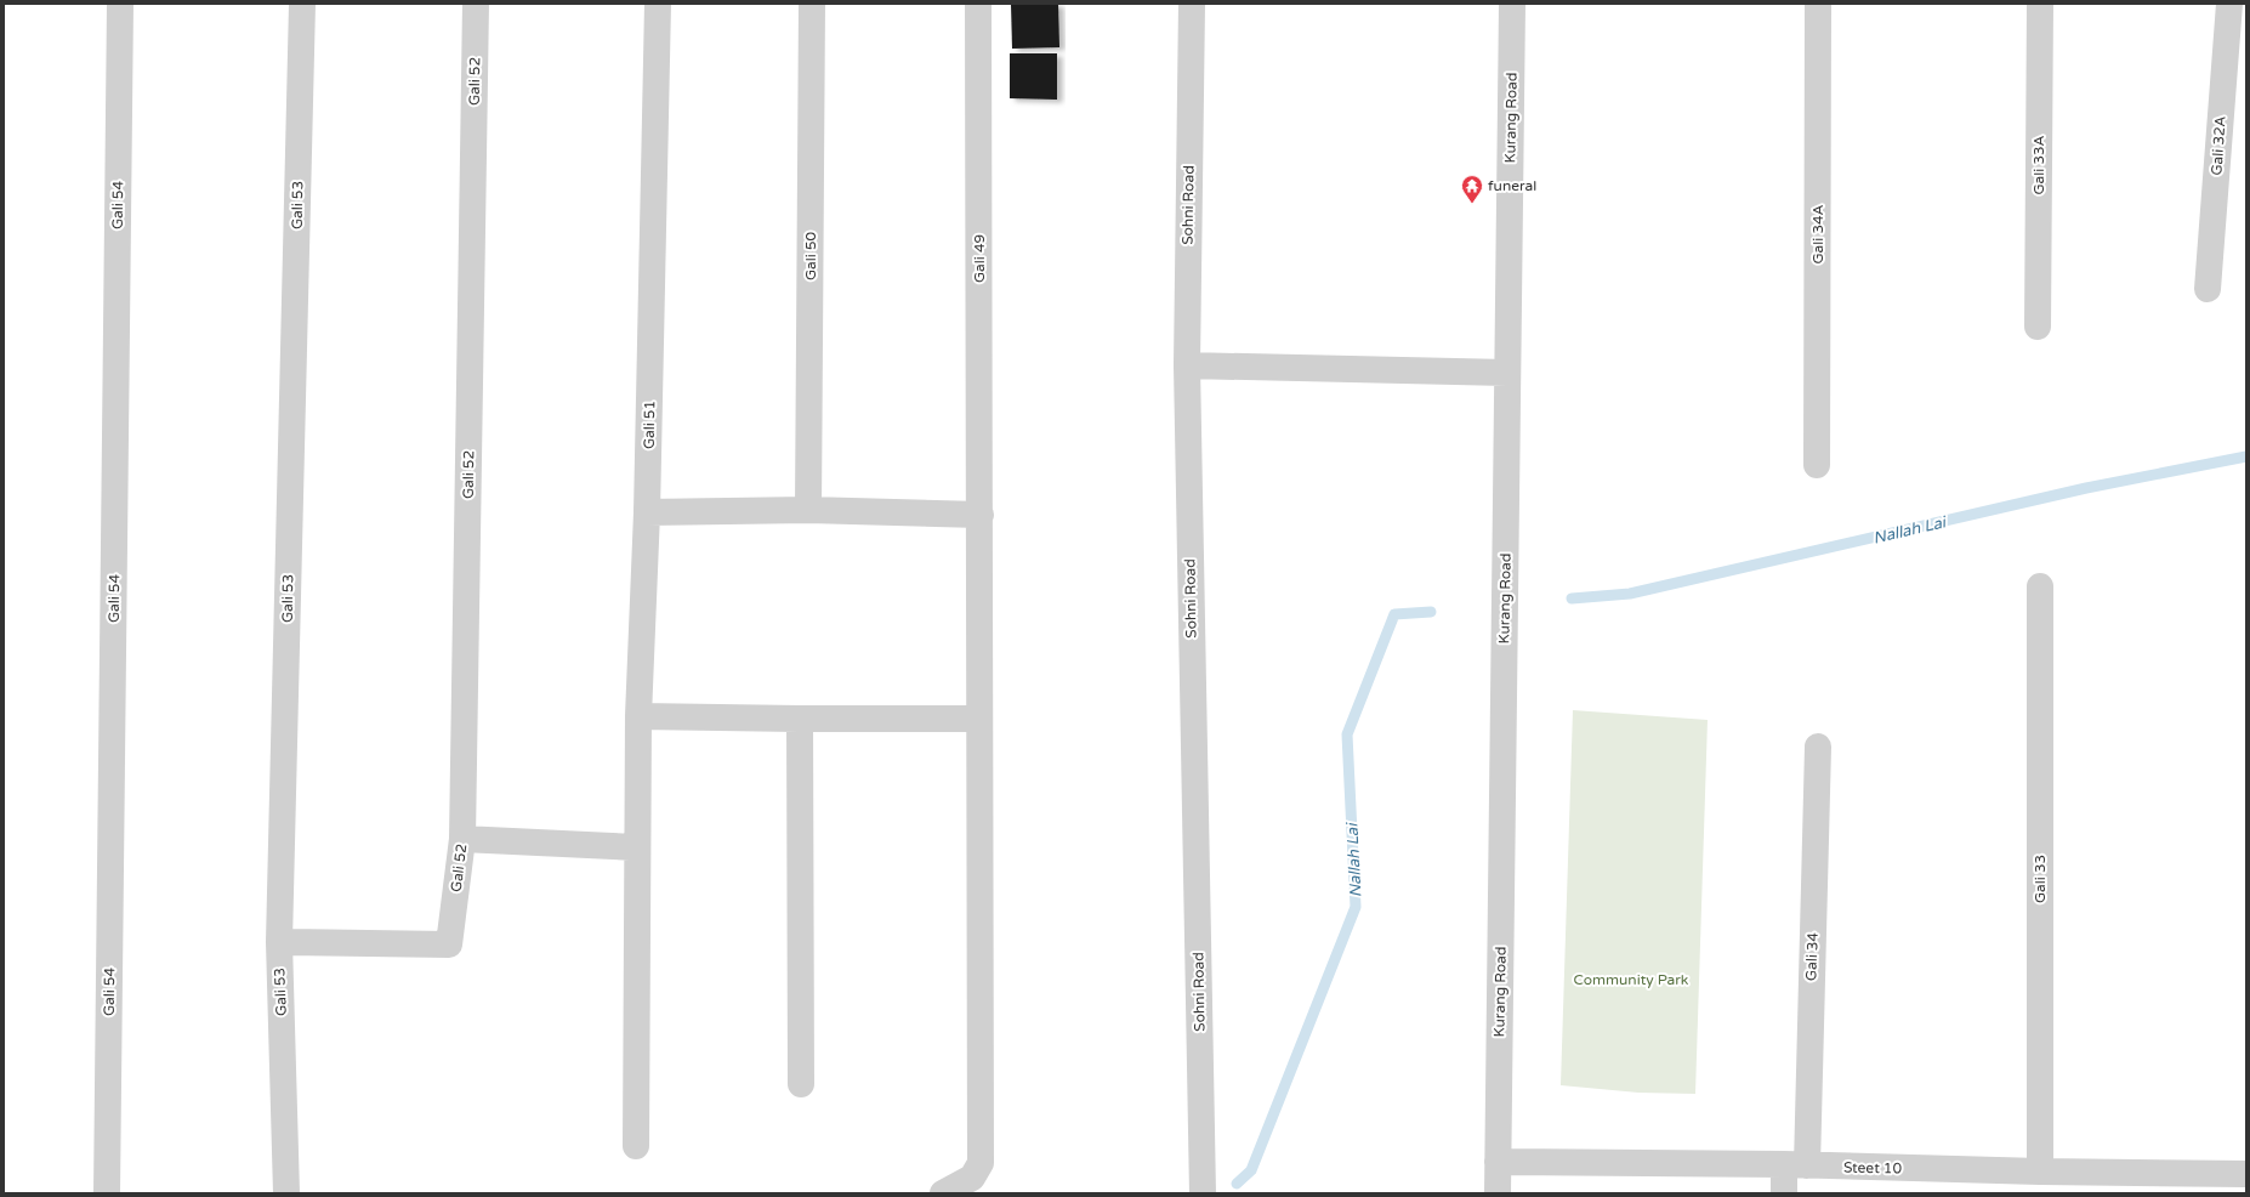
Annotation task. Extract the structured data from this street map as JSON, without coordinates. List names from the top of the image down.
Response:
{
  "streets": {
    "street": [
      "Gali 52",
      "Kurang Road",
      "Gali 32A",
      "Gali 33A",
      "Gali 54",
      "Gali 53",
      "Sohni Road",
      "Gali 34A",
      "Gali 50",
      "Gali 49",
      "Gali 51",
      "Gali 33",
      "Gali 34",
      "Steet 10"
    ]
  },
  "crossings": [
    ["Gali 52", "Gali 53"],
    ["Kurang Road", "Steet 10"],
    ["Gali 33", "Steet 10"],
    ["Gali 34", "Steet 10"]
  ],
  "water": ["Nallah Lai"],
  "parks": ["Community Park"],
  "places": {
    "temple": ["funeral"]
  }
}
